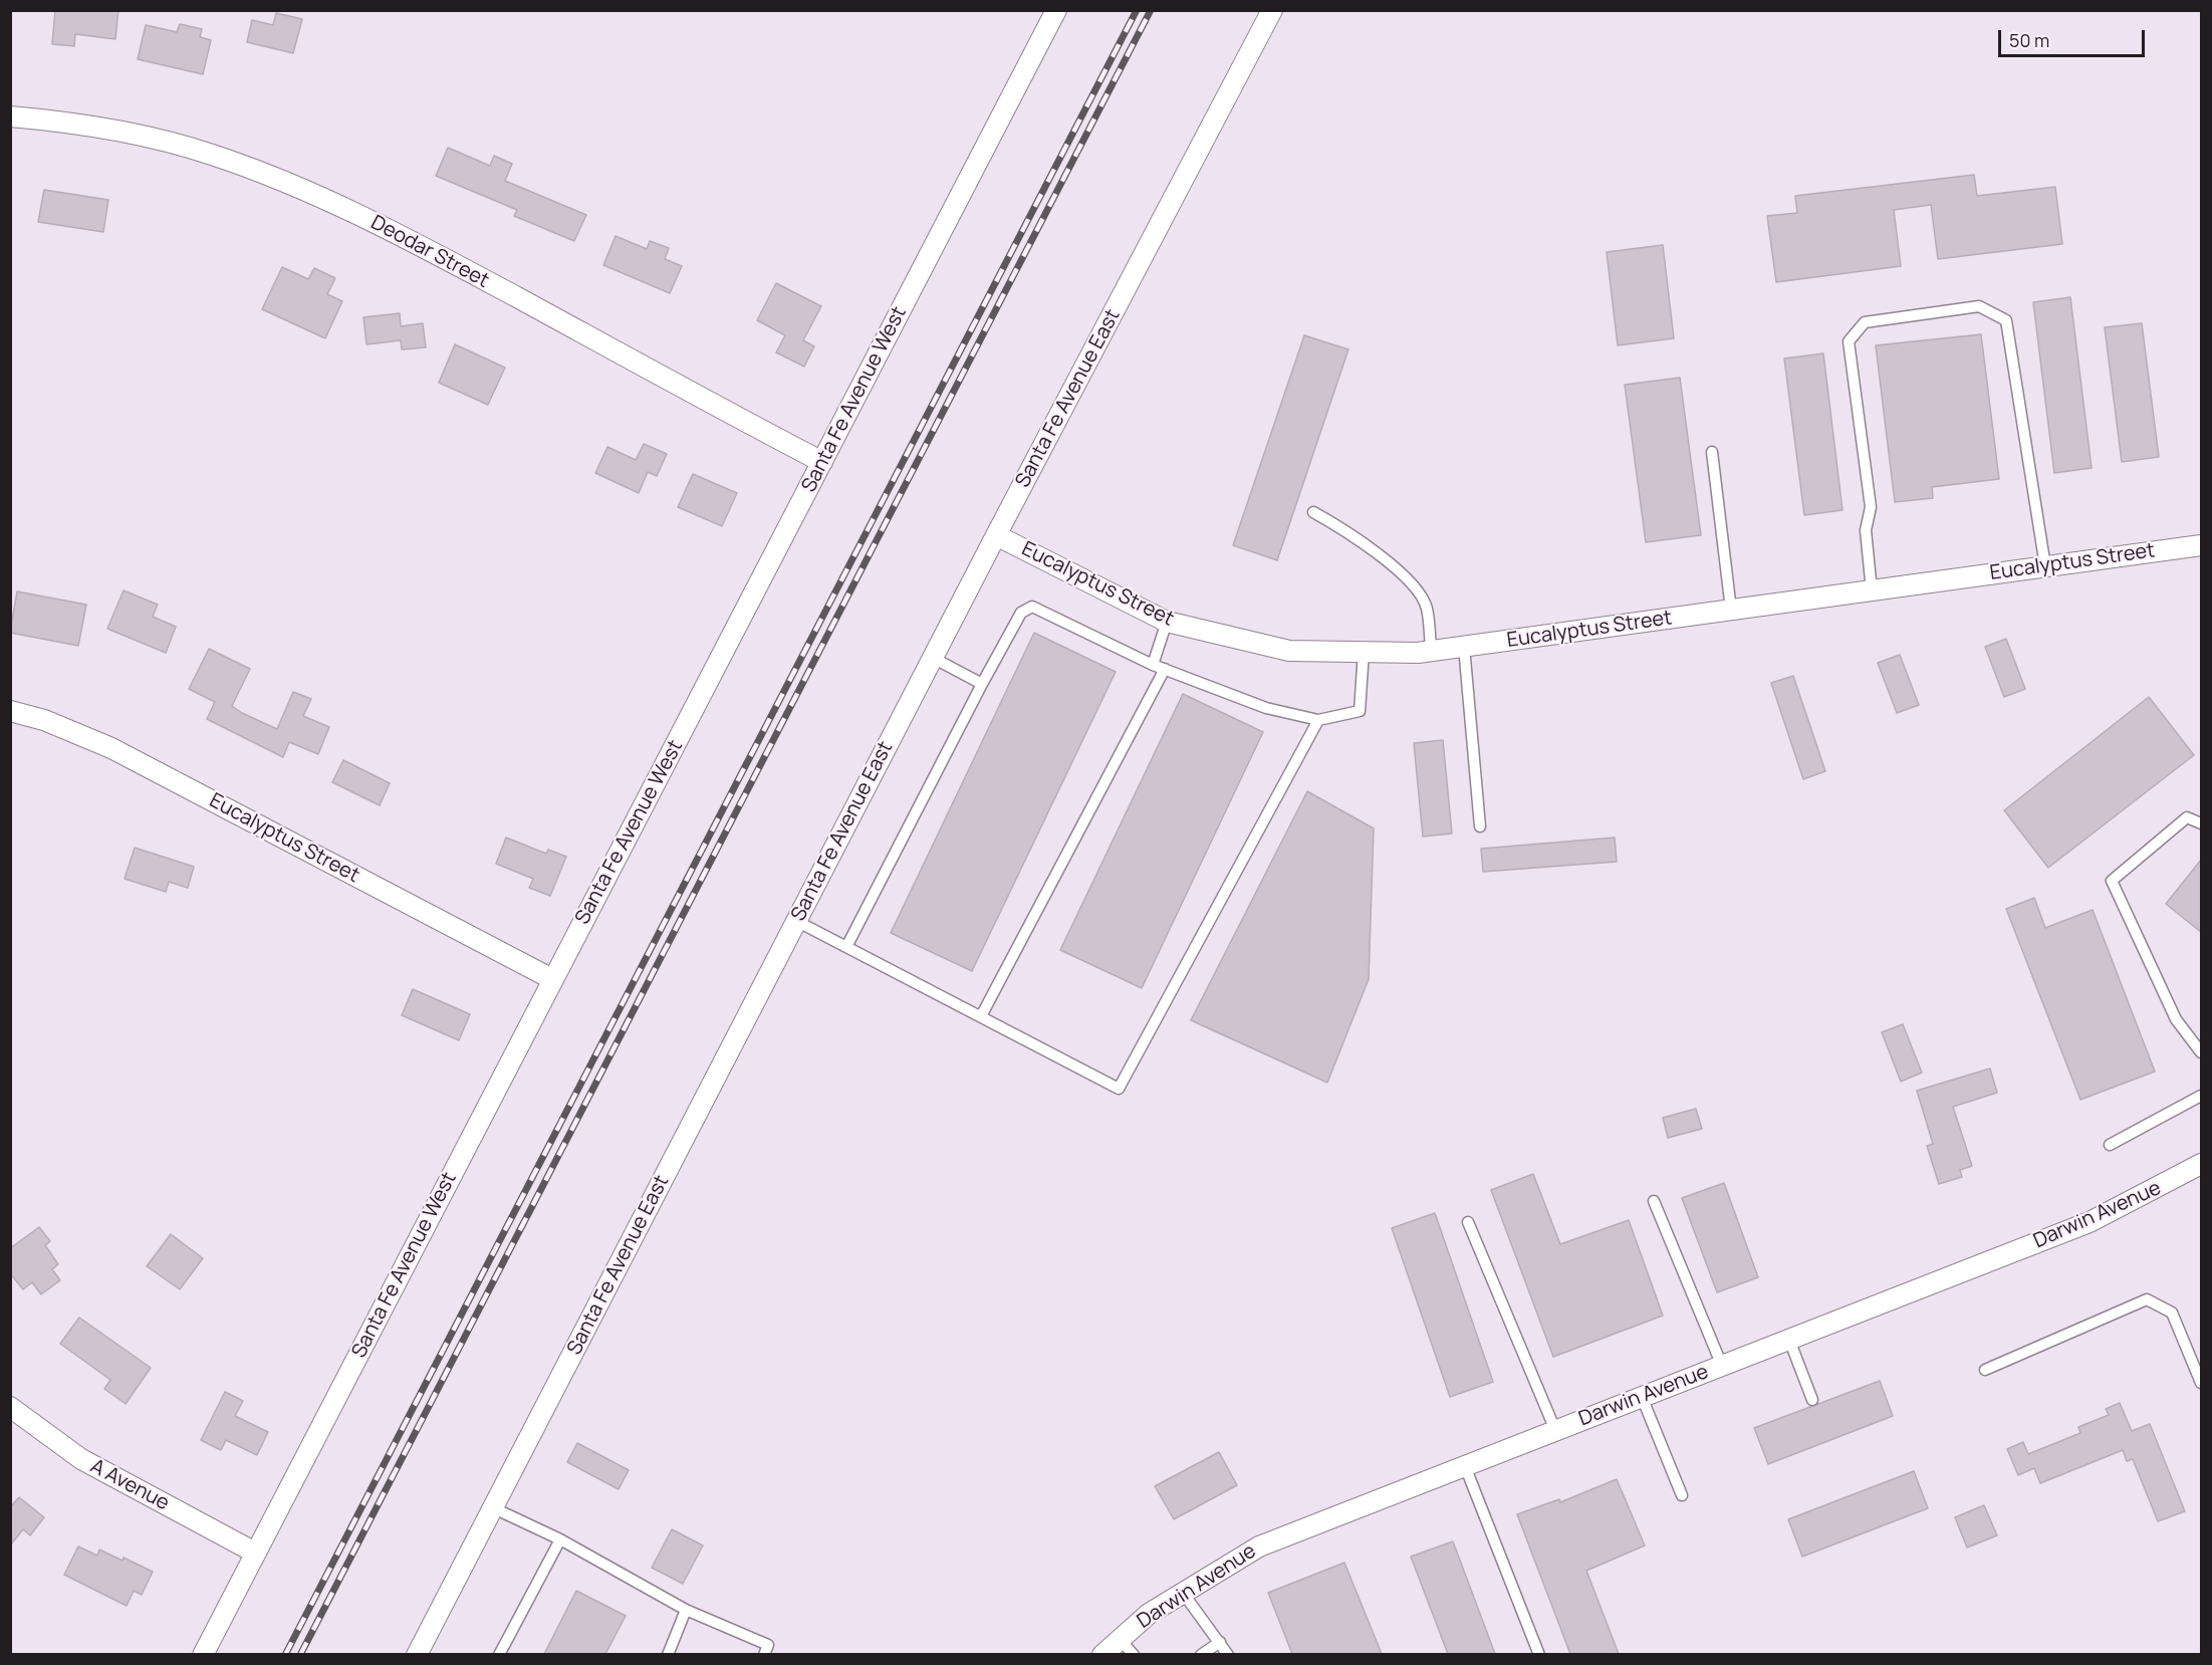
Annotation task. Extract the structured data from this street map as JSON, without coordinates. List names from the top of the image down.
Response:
{
  "streets": {
    "street": [
      "Deodar Street",
      "Santa Fe Avenue East",
      "Santa Fe Avenue West",
      "Eucalyptus Street",
      "Darwin Avenue",
      "A Avenue"
    ]
  },
  "crossings": [
    ["Deodar Street", "Santa Fe Avenue West"],
    ["Santa Fe Avenue East", "Eucalyptus Street"],
    ["Santa Fe Avenue West", "Eucalyptus Street"],
    ["Santa Fe Avenue West", "A Avenue"]
  ],
  "scale_bar": "50 m"
}
